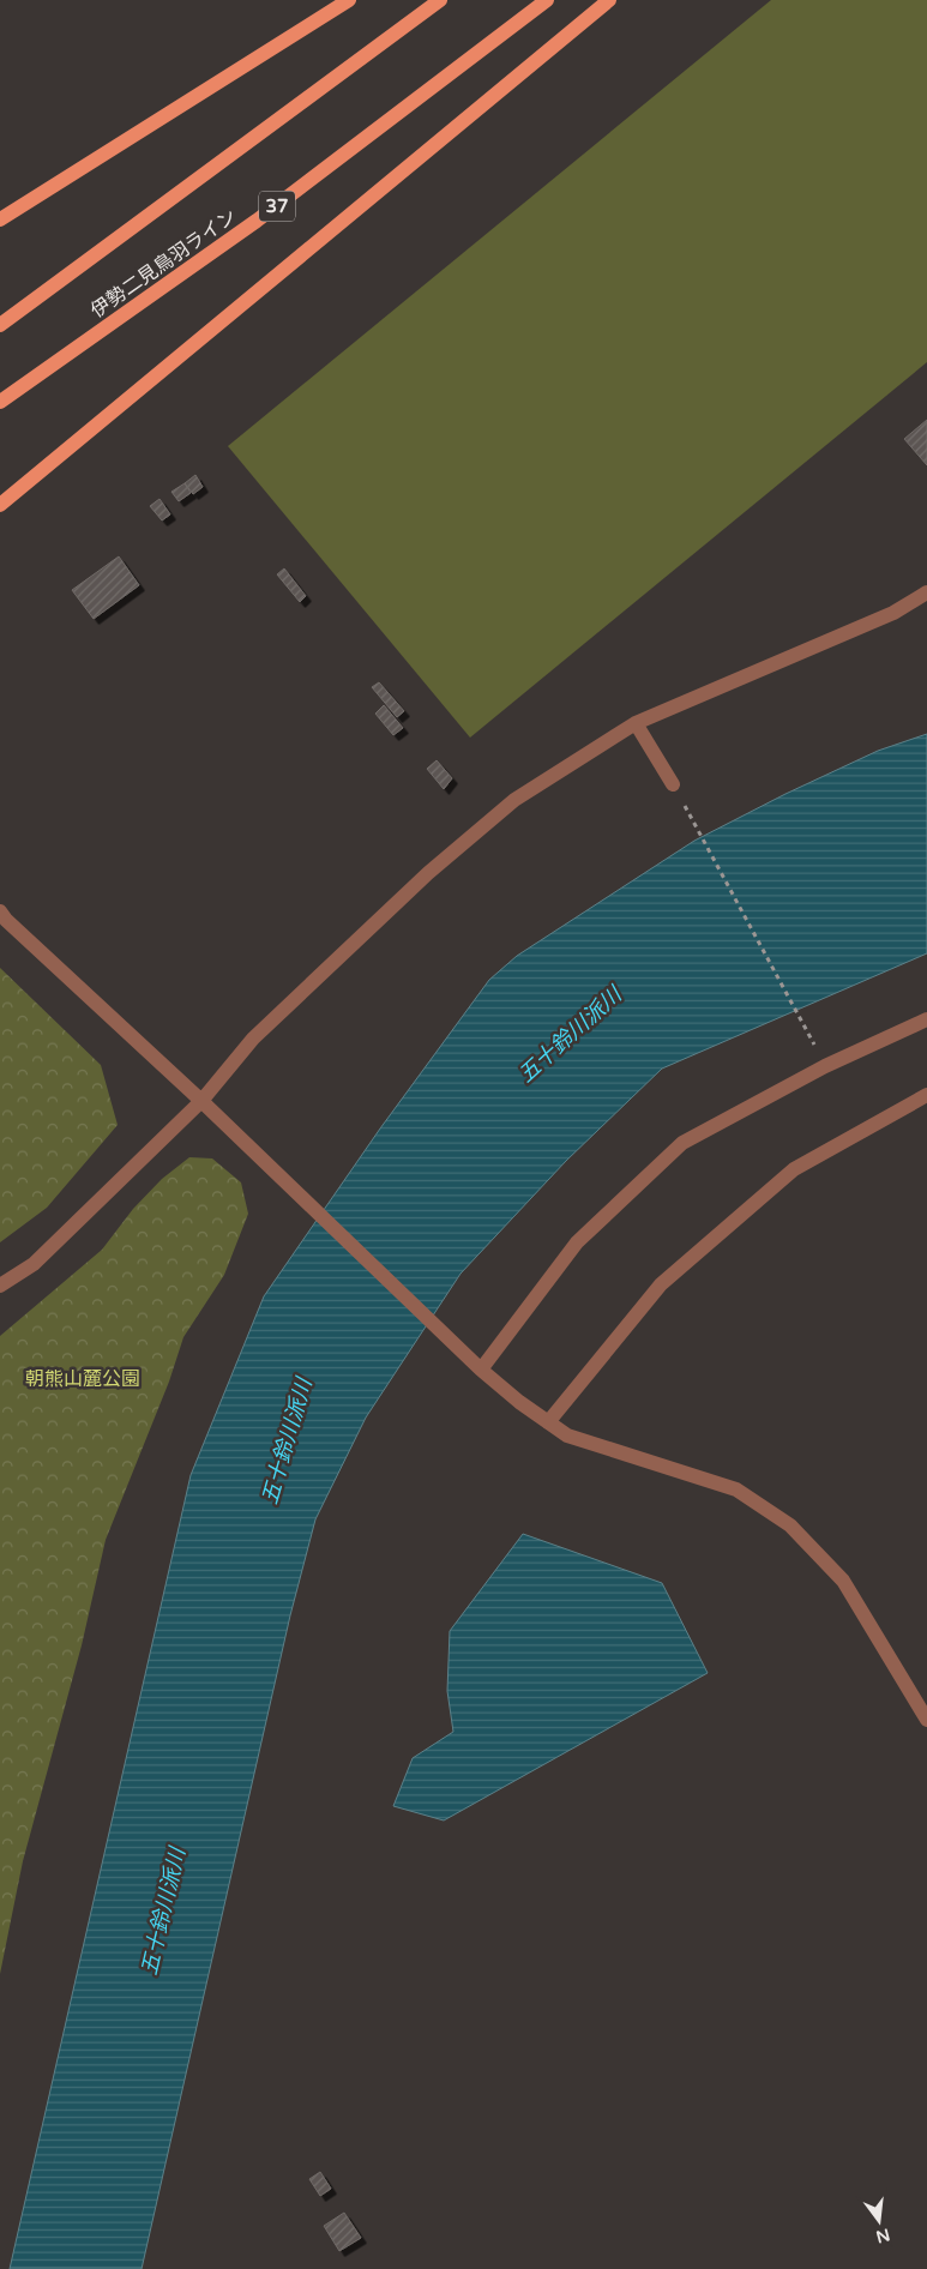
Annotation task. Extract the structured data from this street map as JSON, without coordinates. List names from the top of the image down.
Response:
{
  "streets": {
    "main road": ["37", "伊勢二見鳥羽ライン"]
  },
  "water": ["五十鈴川派川"],
  "parks": ["朝熊山麓公園"],
  "north": "bottom"
}
